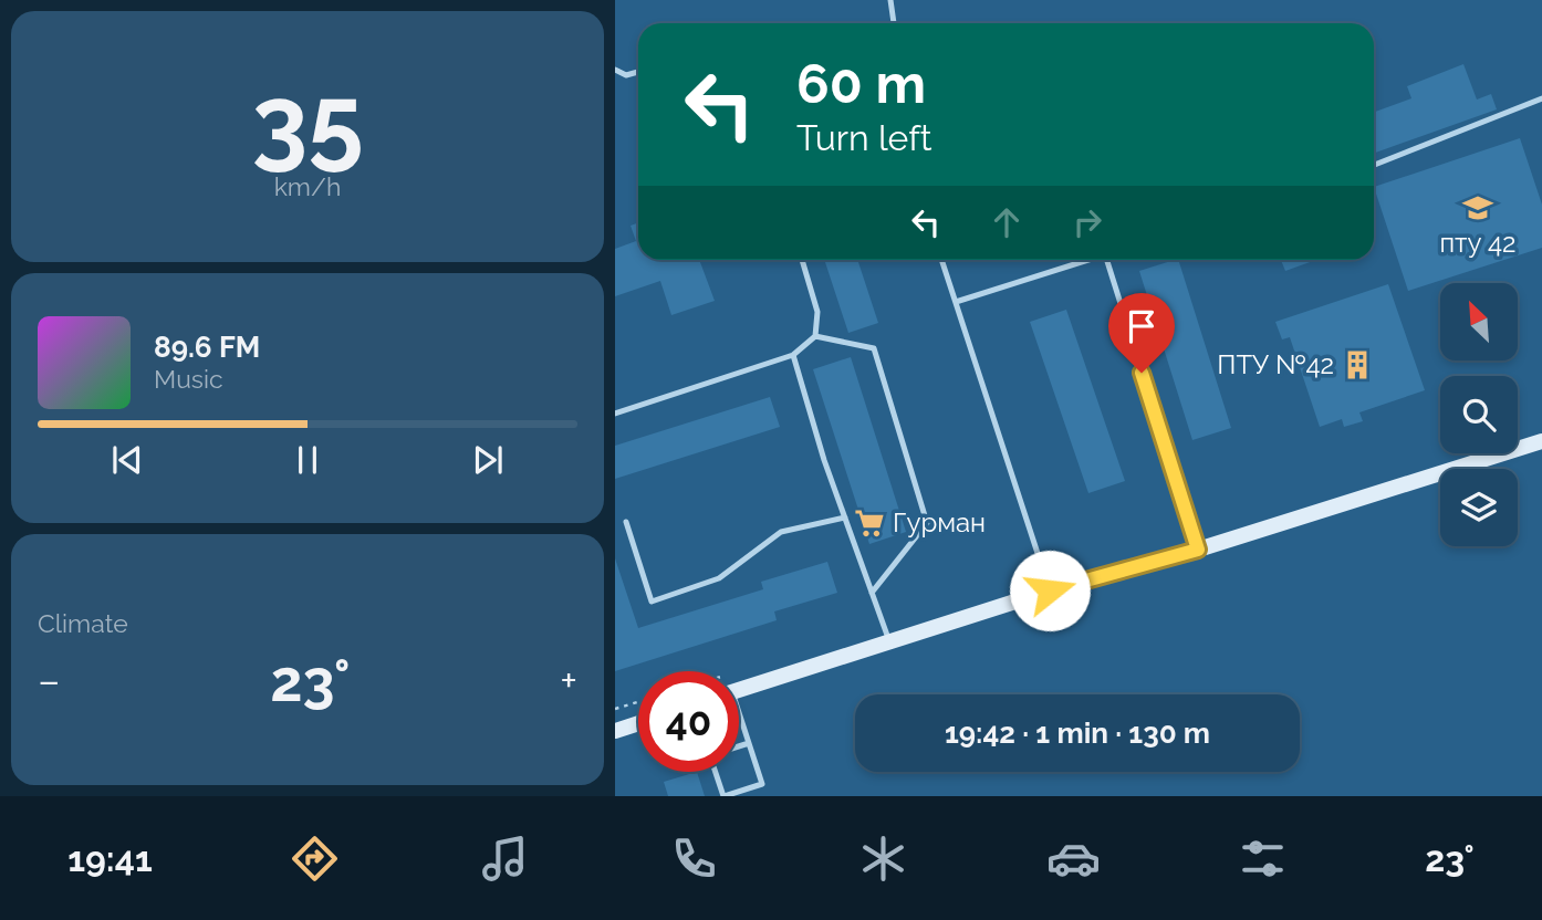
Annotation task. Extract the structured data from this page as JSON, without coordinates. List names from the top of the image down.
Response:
{
  "places": {
    "school or university": ["пту 42"],
    "building": ["ПТУ №42"],
    "supermarket": ["Гурман"]
  },
  "north": "top left",
  "page": {
    "tile": [
      ["35", "km/h"],
      "Climate"
    ],
    "turn": ["60 m", "Turn left"],
    "song": ["89.6 FM", "Music"],
    "heat": ["−", "23°", "+"],
    "limit": "40",
    "trip": "19:42 · 1 min · 130 m",
    "tabs": ["19:41", "23°"]
  }
}
